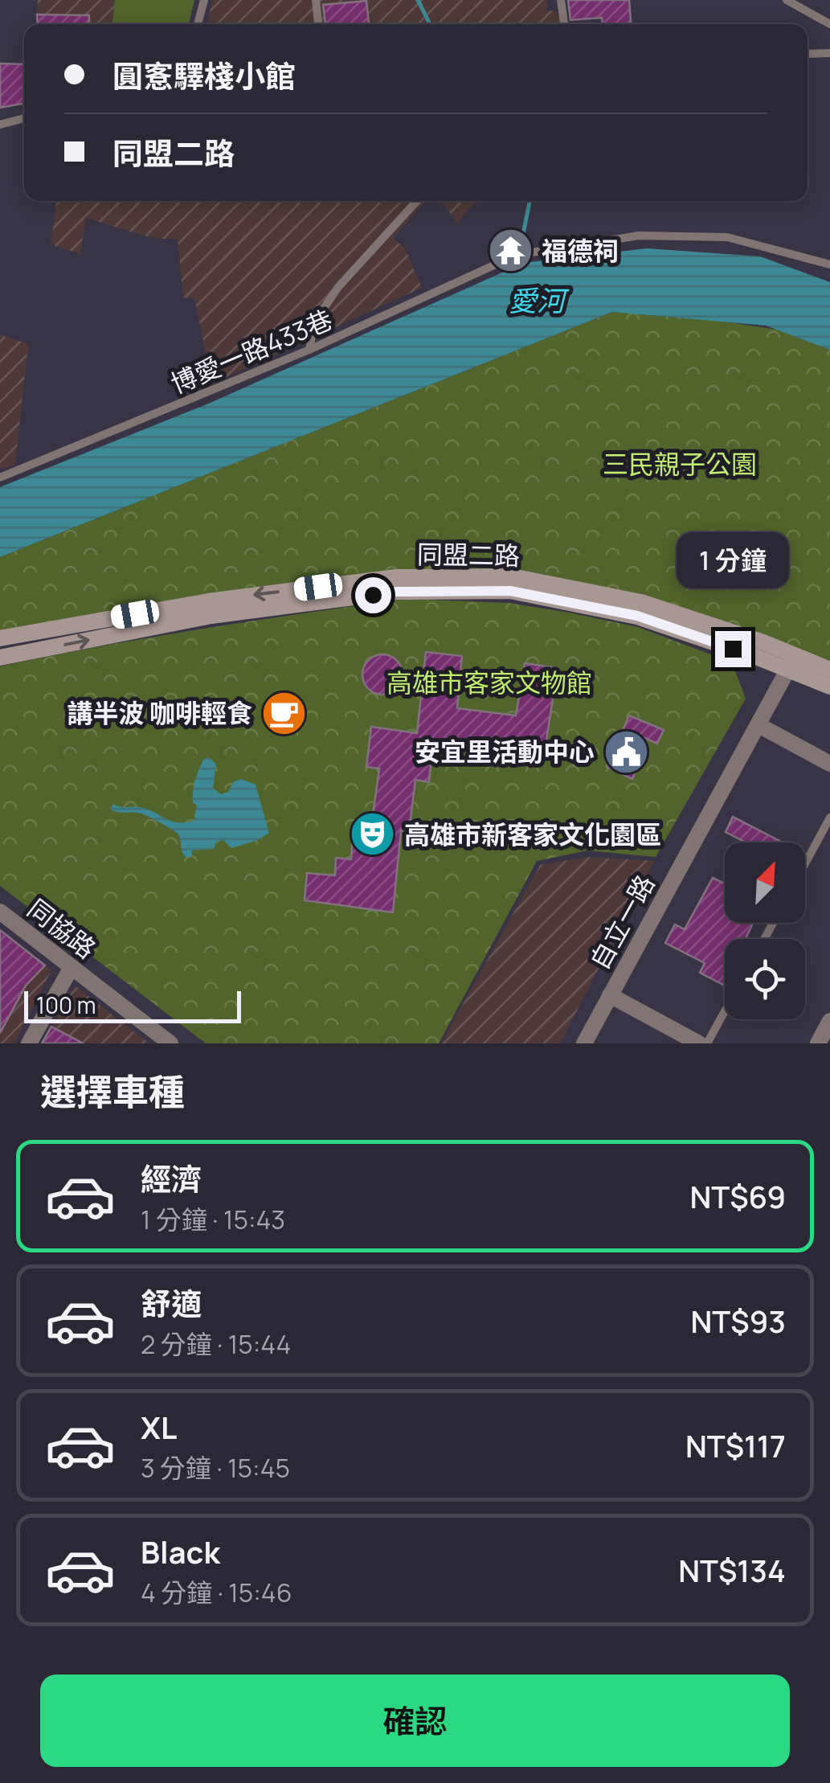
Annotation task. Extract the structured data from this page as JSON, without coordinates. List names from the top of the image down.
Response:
{
  "streets": {
    "street": ["同盟二路", "自立一路", "同協路"],
    "lane": ["博愛一路433巷"]
  },
  "crossings": [
    ["同盟二路", "自立一路"]
  ],
  "water": ["愛河"],
  "parks": ["三民親子公園", "高雄市客家文物館"],
  "places": {
    "temple": ["福德祠"],
    "cafe": ["講半波 咖啡輕食"],
    "public building": ["安宜里活動中心"],
    "theatre": ["高雄市新客家文化園區"]
  },
  "scale_bar": "100 m",
  "north": "top right",
  "page": {
    "banner": ["圓愙驛棧小館", "同盟二路"],
    "bubble": "1 分鐘",
    "scale": "100 m",
    "heading": "選擇車種",
    "list": [
      {
        "name": "經濟",
        "note": "1 分鐘 · 15:43",
        "value": "NT$69"
      },
      {
        "name": "舒適",
        "note": "2 分鐘 · 15:44",
        "value": "NT$93"
      },
      {
        "name": "XL",
        "note": "3 分鐘 · 15:45",
        "value": "NT$117"
      },
      {
        "name": "Black",
        "note": "4 分鐘 · 15:46",
        "value": "NT$134"
      }
    ],
    "buttons": "確認"
  }
}
